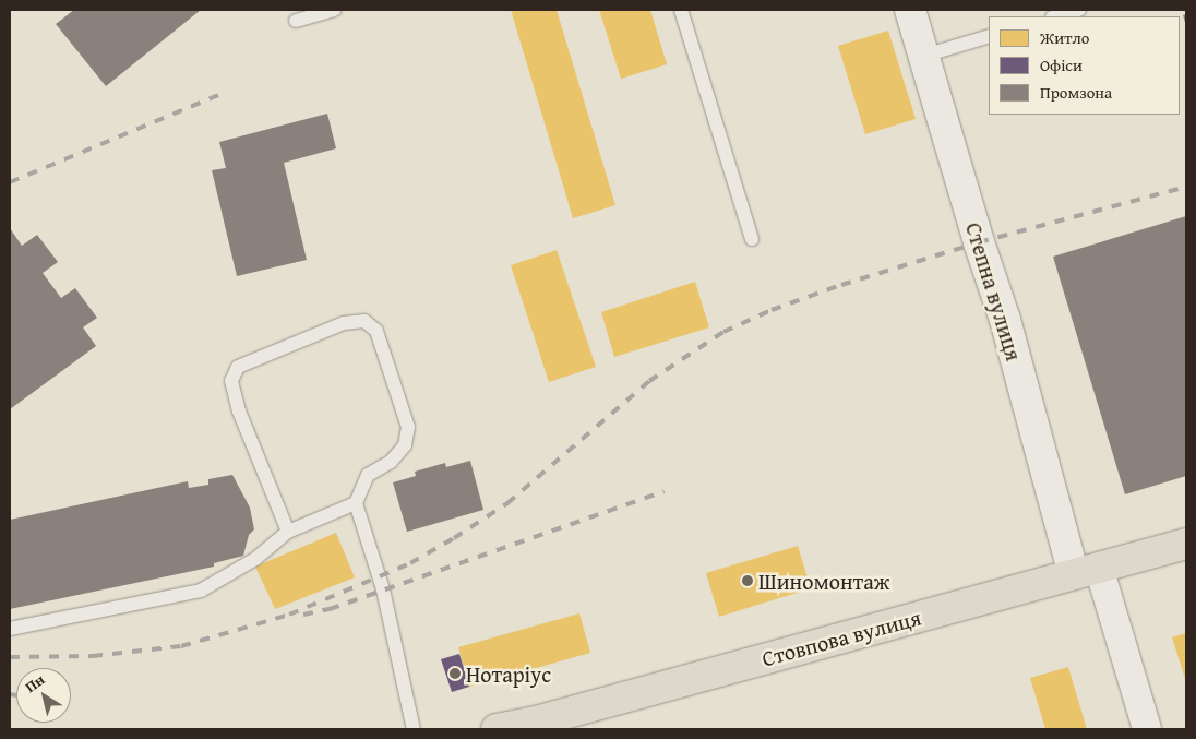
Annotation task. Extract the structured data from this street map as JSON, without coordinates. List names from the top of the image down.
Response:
{
  "streets": {
    "main road": ["Степна вулиця", "Стовпова вулиця"]
  },
  "crossings": [
    ["Степна вулиця", "Стовпова вулиця"]
  ],
  "places": ["Шиномонтаж", "Нотаріус"],
  "legend": ["Житло", "Офіси", "Промзона"],
  "north": "top left"
}
